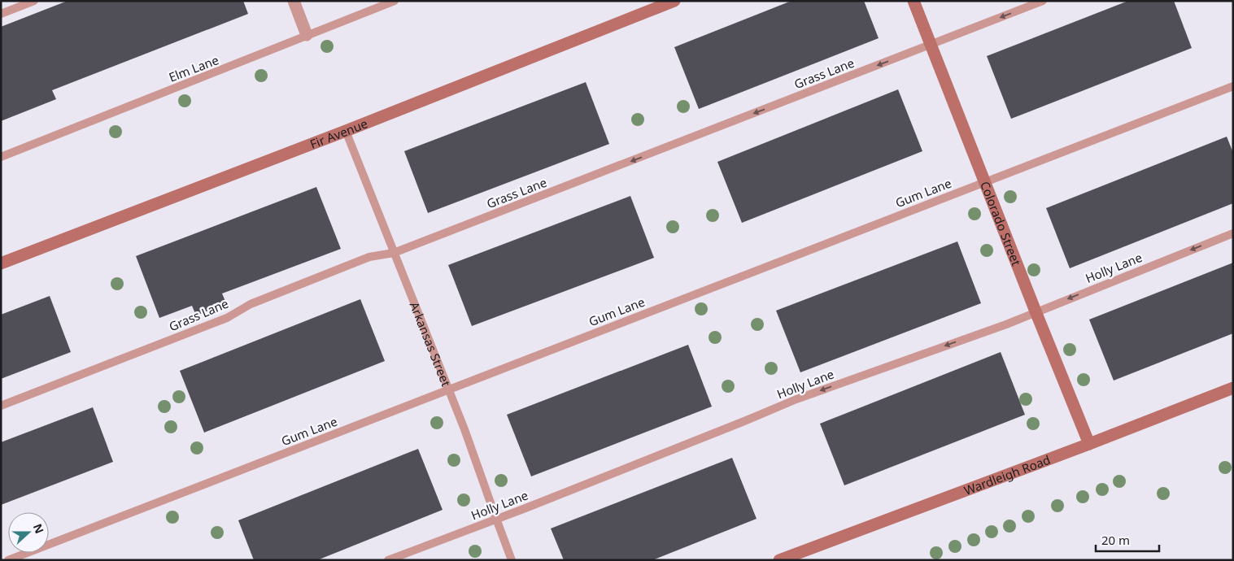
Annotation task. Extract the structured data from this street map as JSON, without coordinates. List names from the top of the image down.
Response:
{
  "streets": {
    "street": ["Fir Avenue", "Colorado Street", "Wardleigh Road"],
    "lane": [
      "Elm Lane",
      "Grass Lane",
      "Gum Lane",
      "Holly Lane",
      "Arkansas Street"
    ]
  },
  "crossings": [
    ["Grass Lane", "Colorado Street"],
    ["Grass Lane", "Arkansas Street"],
    ["Fir Avenue", "Arkansas Street"],
    ["Gum Lane", "Colorado Street"],
    ["Gum Lane", "Arkansas Street"],
    ["Colorado Street", "Holly Lane"],
    ["Colorado Street", "Wardleigh Road"],
    ["Holly Lane", "Arkansas Street"]
  ],
  "one_way": ["Grass Lane", "Holly Lane"],
  "scale_bar": "20 m",
  "north": "right"
}
